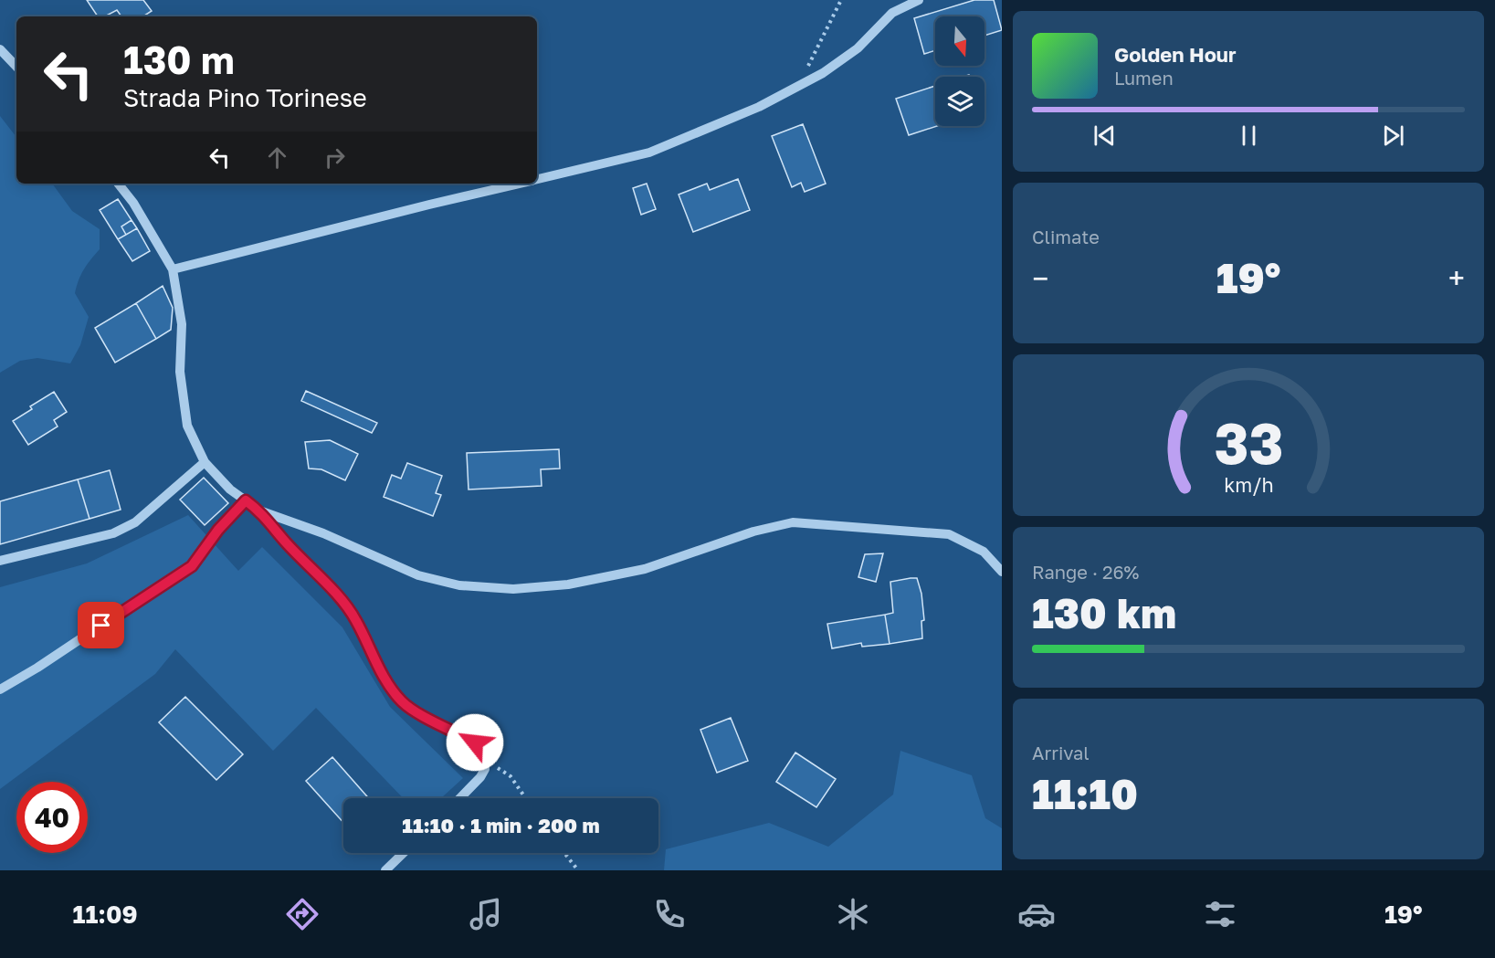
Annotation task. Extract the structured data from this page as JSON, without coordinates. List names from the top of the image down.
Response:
{
  "north": "bottom",
  "page": {
    "turn": ["130 m", "Strada Pino Torinese"],
    "song": ["Golden Hour", "Lumen"],
    "tile": [
      "Climate",
      ["Range · 26%", "130 km"],
      ["Arrival", "11:10"]
    ],
    "heat": ["−", "19°", "+"],
    "limit": "40",
    "trip": "11:10 · 1 min · 200 m",
    "tabs": ["11:09", "19°"],
    "gauge": ["33", "km/h"]
  }
}
